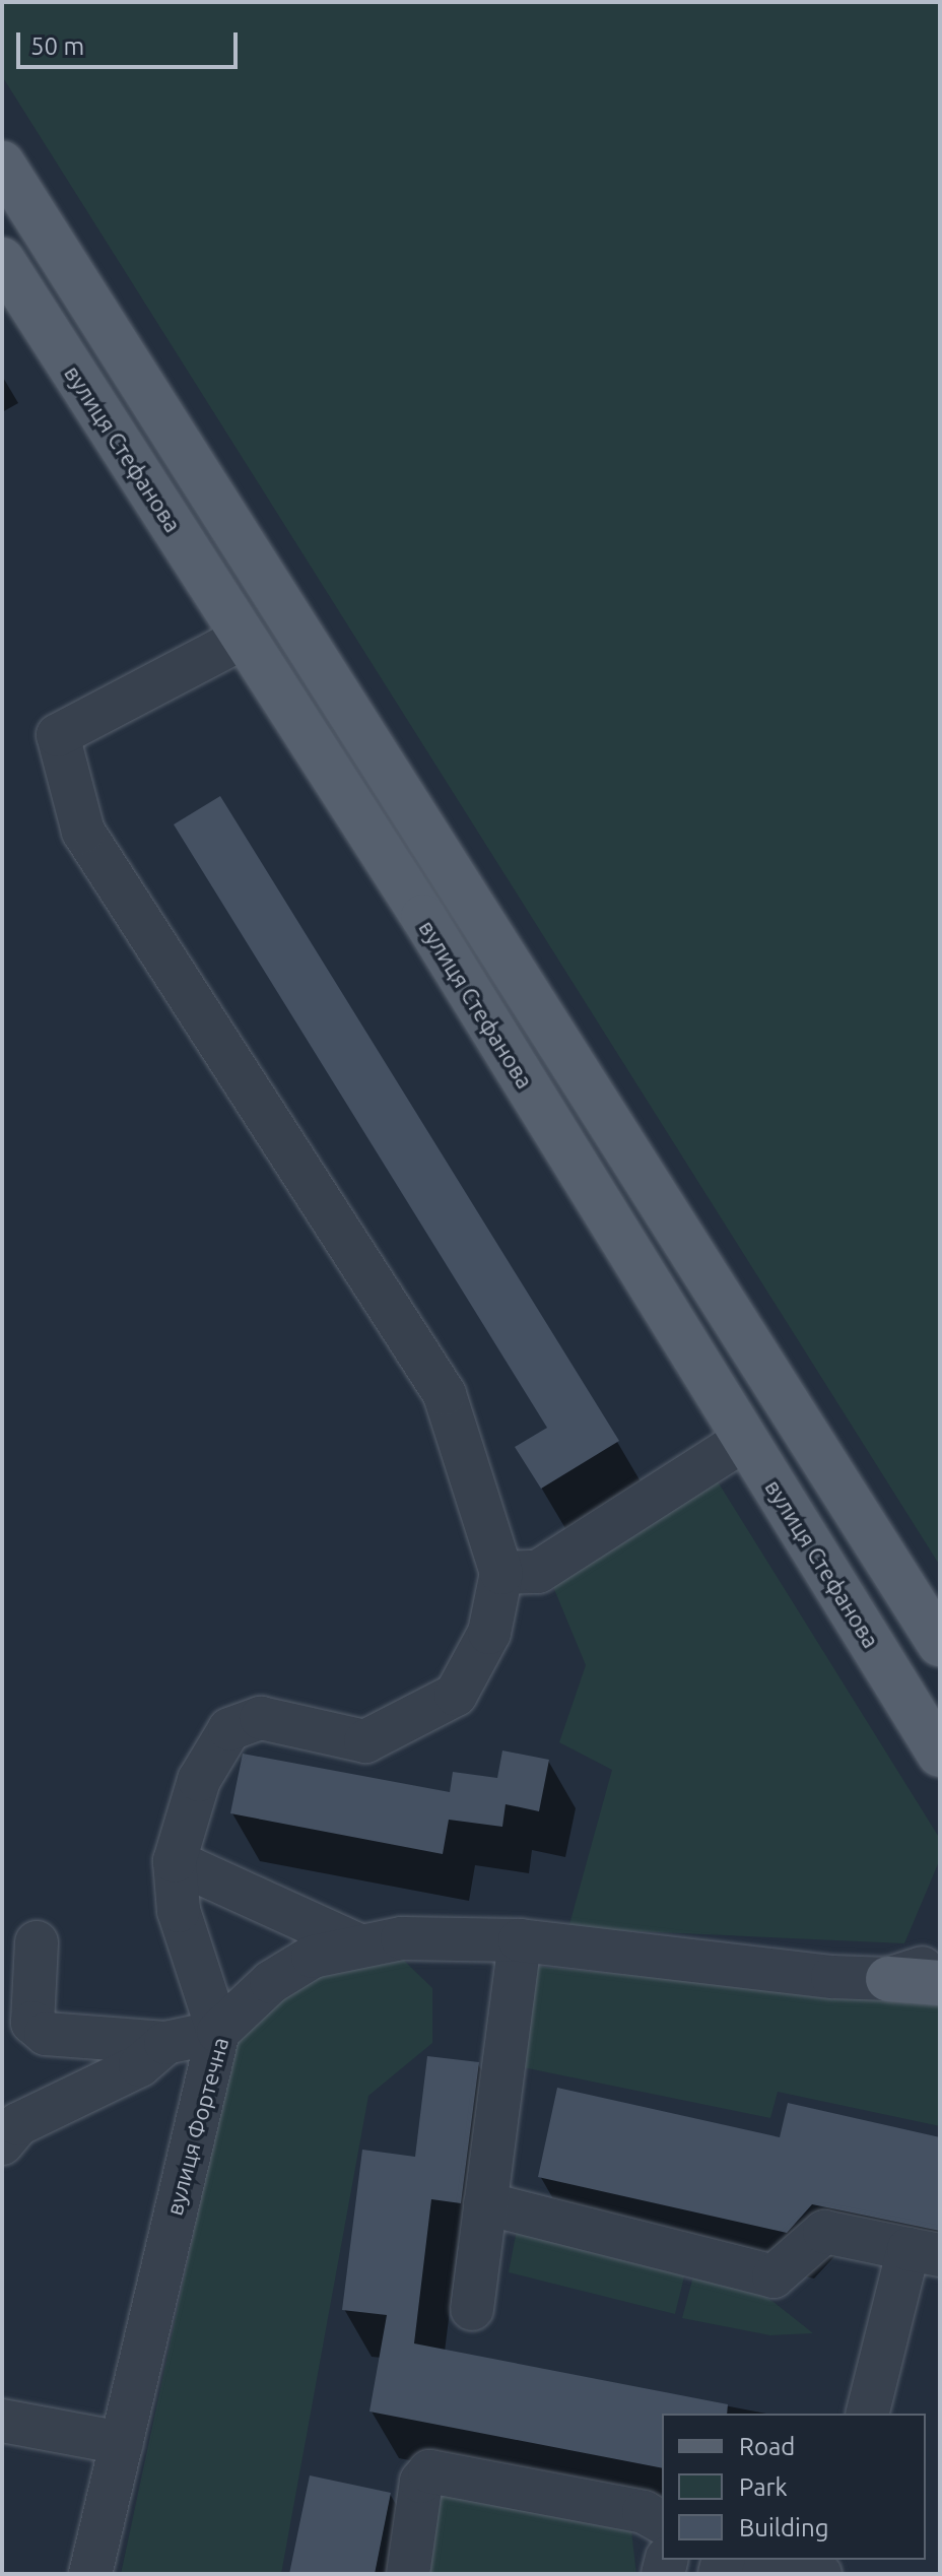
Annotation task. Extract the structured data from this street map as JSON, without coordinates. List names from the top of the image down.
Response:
{
  "streets": {
    "main road": ["вулиця Стефанова"],
    "street": ["вулиця Фортечна"]
  },
  "legend": ["Road", "Park", "Building"],
  "scale_bar": "50 m"
}
